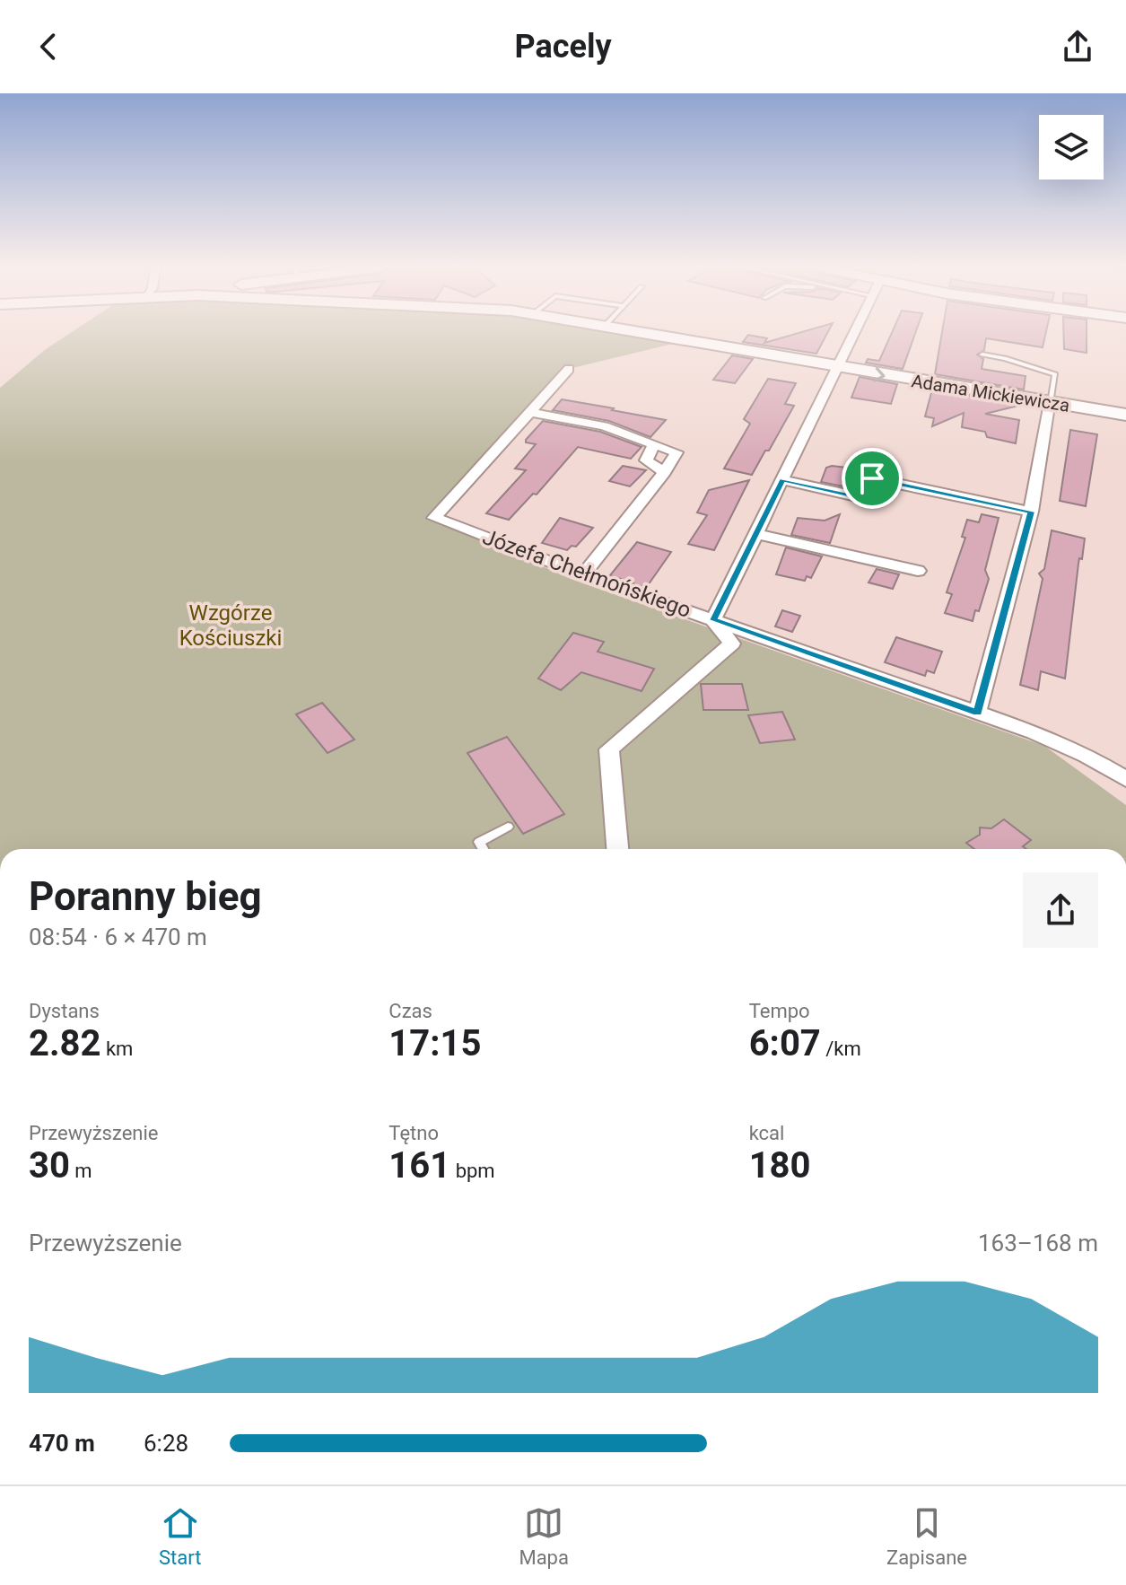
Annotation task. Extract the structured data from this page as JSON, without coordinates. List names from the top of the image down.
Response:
{
  "streets": {
    "street": ["Adama Mickiewicza", "Józefa Chełmońskiego"]
  },
  "parks": ["Wzgórze Kościuszki"],
  "page": {
    "header": "Pacely",
    "heading": ["Poranny bieg", "08:54 · 6 × 470 m"],
    "stats": [
      ["Dystans", "2.82 km"],
      ["Czas", "17:15"],
      ["Tempo", "6:07 /km"],
      ["Przewyższenie", "30 m"],
      ["Tętno", "161 bpm"],
      ["kcal", "180"]
    ],
    "chart": ["Przewyższenie", "163–168 m"],
    "list": [
      {
        "name": "470 m",
        "note": "6:28"
      }
    ],
    "tabs": ["Start", "Mapa", "Zapisane"]
  }
}
